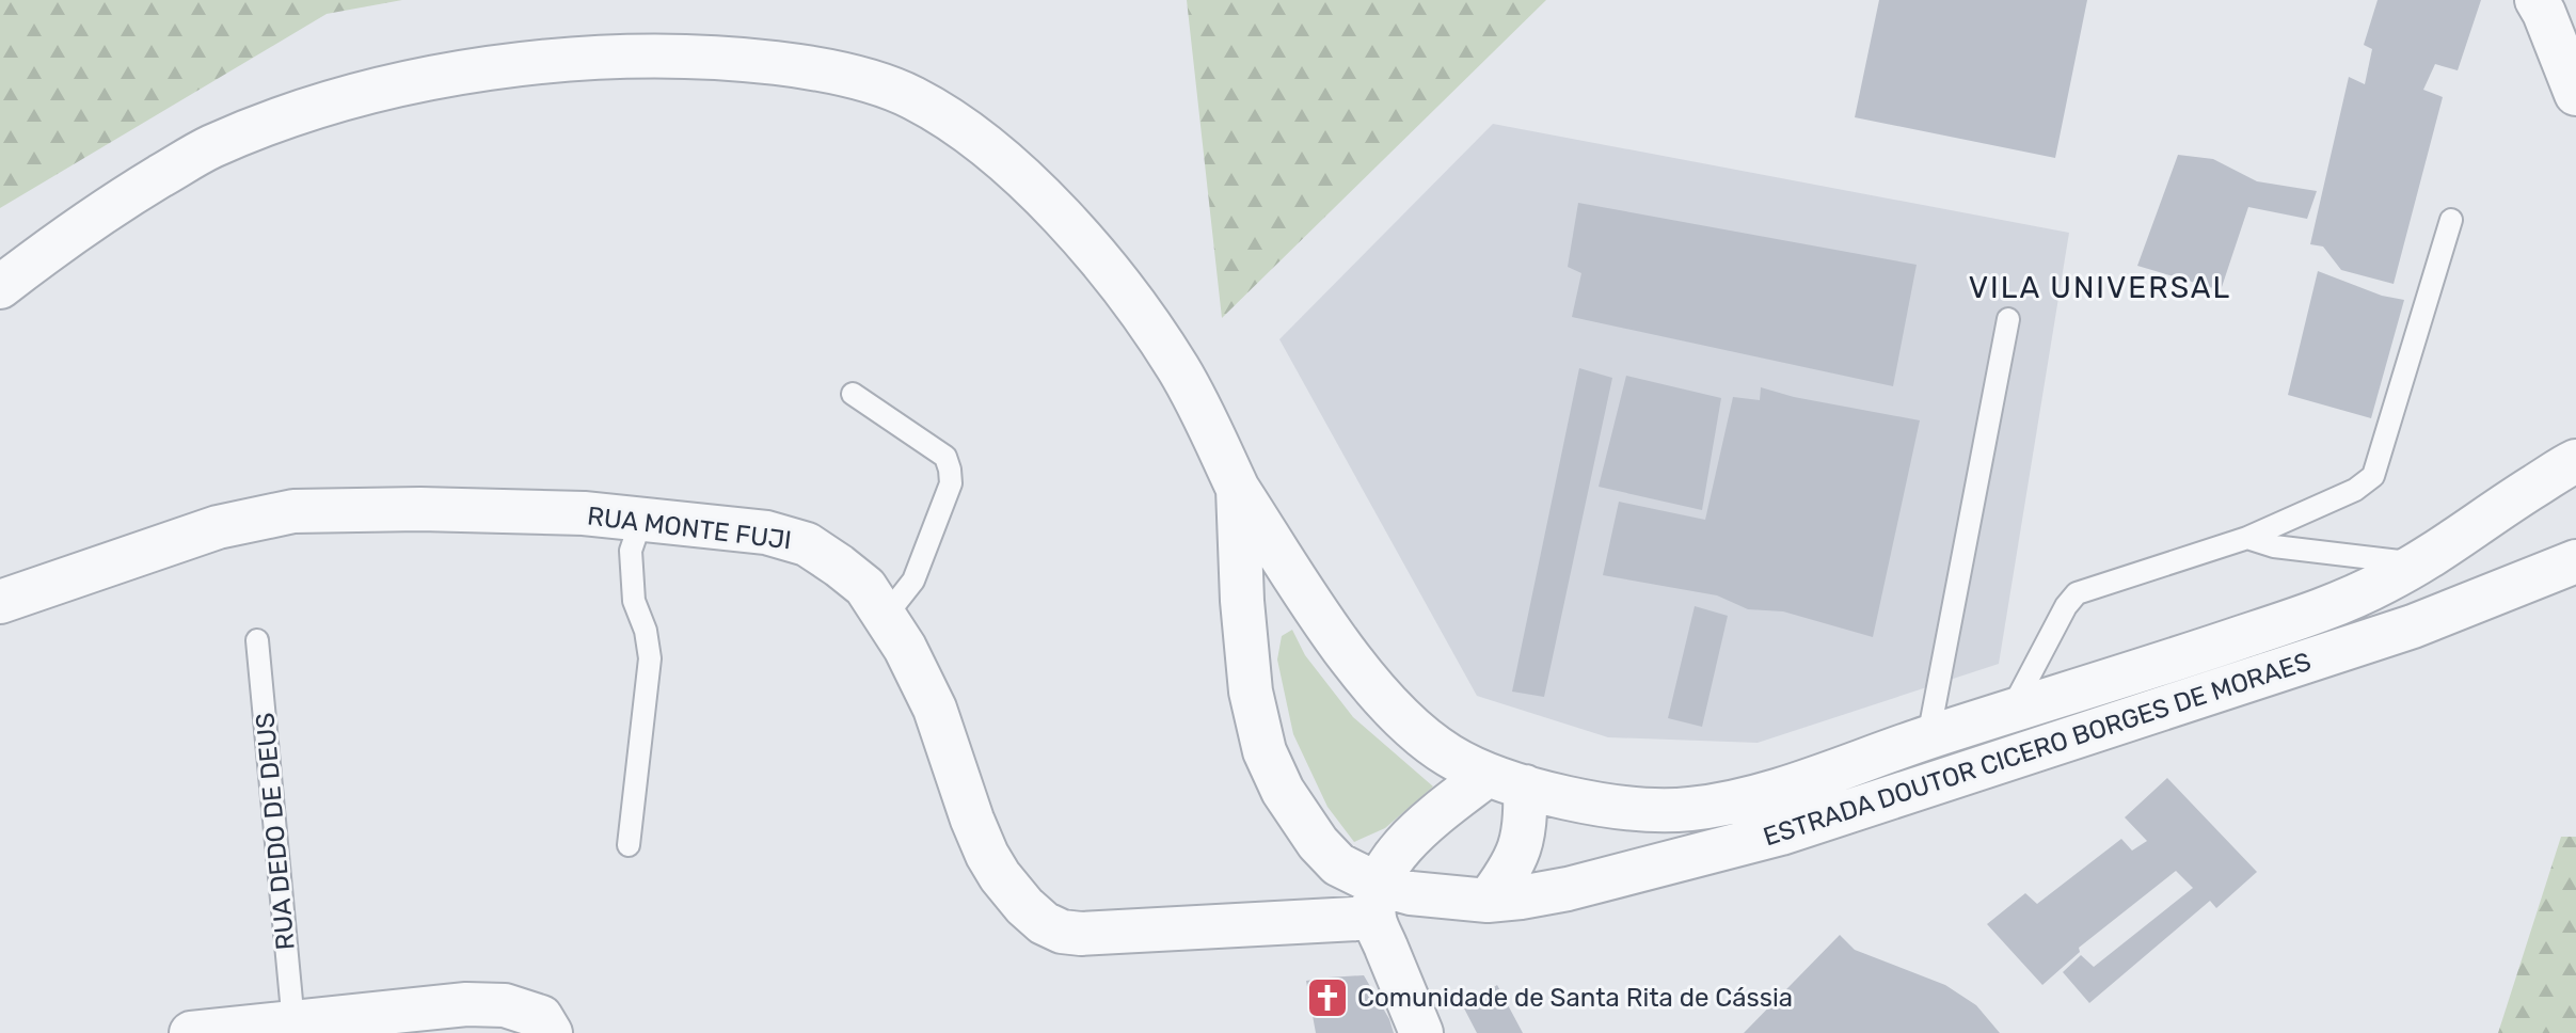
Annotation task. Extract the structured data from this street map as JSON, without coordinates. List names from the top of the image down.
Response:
{
  "streets": {
    "street": ["RUA MONTE FUJI", "ESTRADA DOUTOR CICERO BORGES DE MORAES"],
    "lane": ["RUA DEDO DE DEUS"]
  },
  "crossings": [
    ["RUA MONTE FUJI", "ESTRADA DOUTOR CICERO BORGES DE MORAES"]
  ],
  "districts": ["VILA UNIVERSAL"],
  "places": {
    "church": ["Comunidade de Santa Rita de Cássia"]
  }
}
